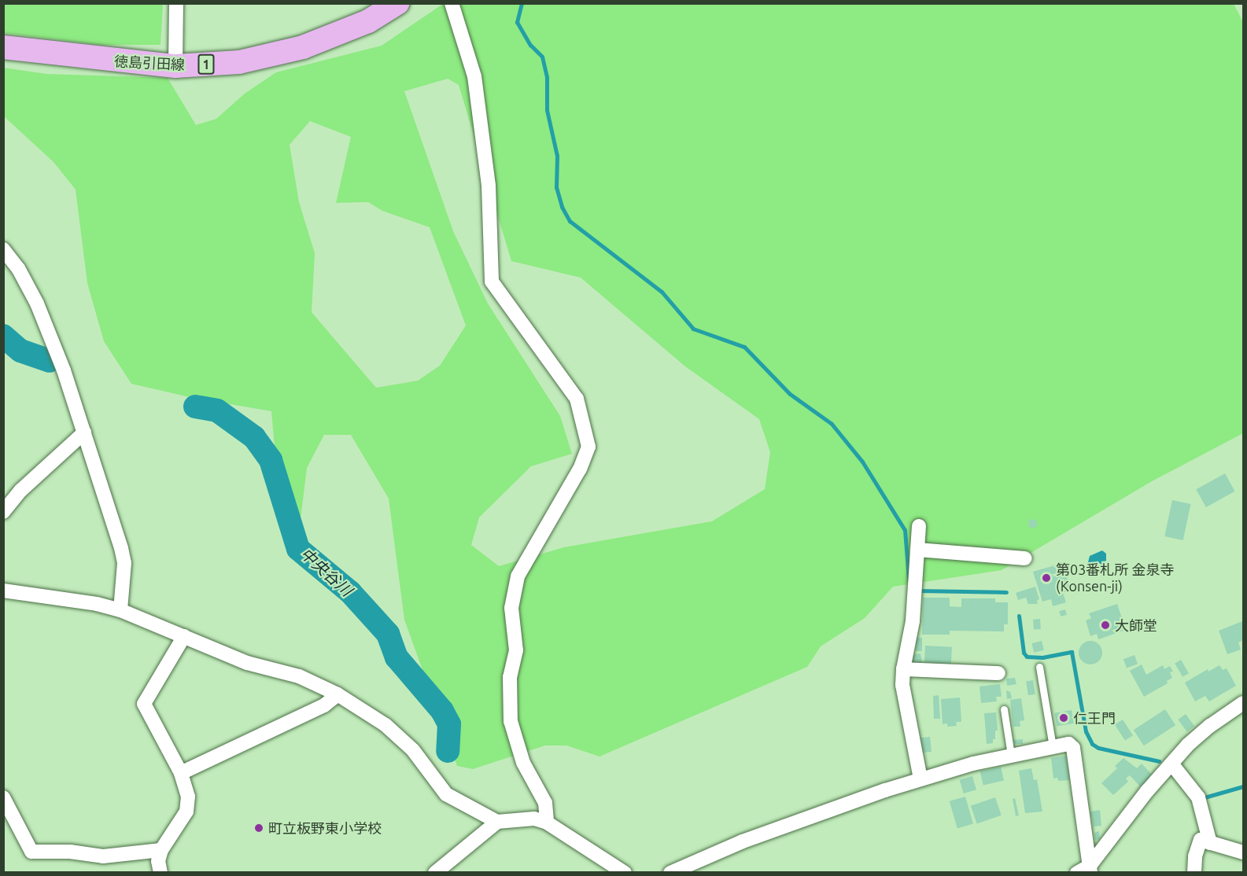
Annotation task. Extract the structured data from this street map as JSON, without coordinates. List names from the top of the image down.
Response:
{
  "streets": {
    "main road": ["徳島引田線", "1"]
  },
  "water": ["中央谷川"],
  "places": [
    "第03番札所 金泉寺 (Konsen-ji)",
    "大師堂",
    "仁王門",
    "町立板野東小学校"
  ]
}
